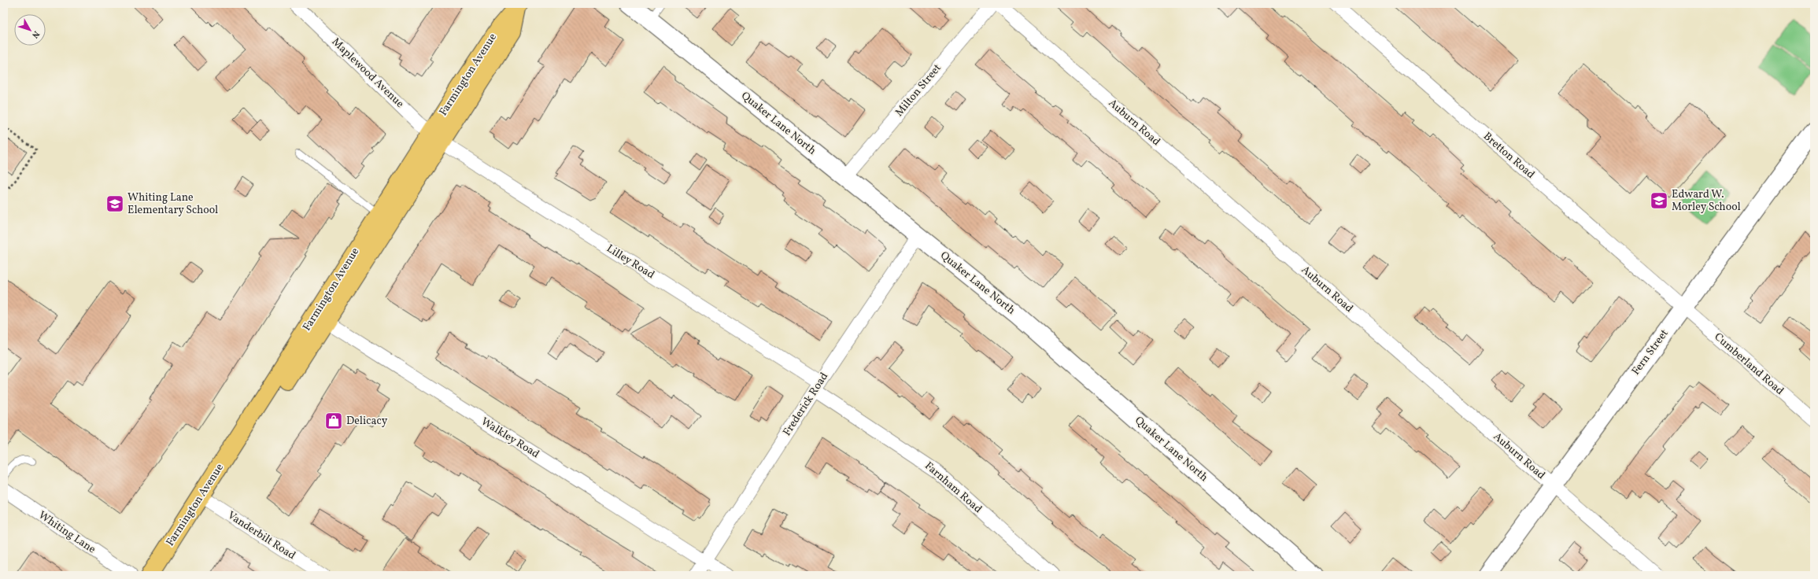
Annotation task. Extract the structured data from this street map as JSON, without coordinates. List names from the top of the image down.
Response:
{
  "streets": {
    "main road": ["Farmington Avenue"],
    "street": [
      "Maplewood Avenue",
      "Milton Street",
      "Auburn Road",
      "Quaker Lane North",
      "Bretton Road",
      "Lilley Road",
      "Fern Street",
      "Cumberland Road",
      "Frederick Road",
      "Walkley Road",
      "Farnham Road",
      "Whiting Lane",
      "Vanderbilt Road"
    ]
  },
  "crossings": [
    ["Maplewood Avenue", "Farmington Avenue"],
    ["Maplewood Avenue", "Lilley Road"],
    ["Farmington Avenue", "Lilley Road"],
    ["Farmington Avenue", "Walkley Road"],
    ["Farmington Avenue", "Vanderbilt Road"],
    ["Milton Street", "Quaker Lane North"],
    ["Auburn Road", "Fern Street"],
    ["Quaker Lane North", "Frederick Road"],
    ["Bretton Road", "Fern Street"],
    ["Bretton Road", "Cumberland Road"],
    ["Lilley Road", "Frederick Road"],
    ["Lilley Road", "Farnham Road"],
    ["Fern Street", "Cumberland Road"],
    ["Frederick Road", "Walkley Road"],
    ["Frederick Road", "Farnham Road"]
  ],
  "places": {
    "school or university": ["Edward W. Morley School", "Whiting Lane Elementary School"],
    "shop": ["Delicacy"]
  },
  "north": "bottom right"
}
